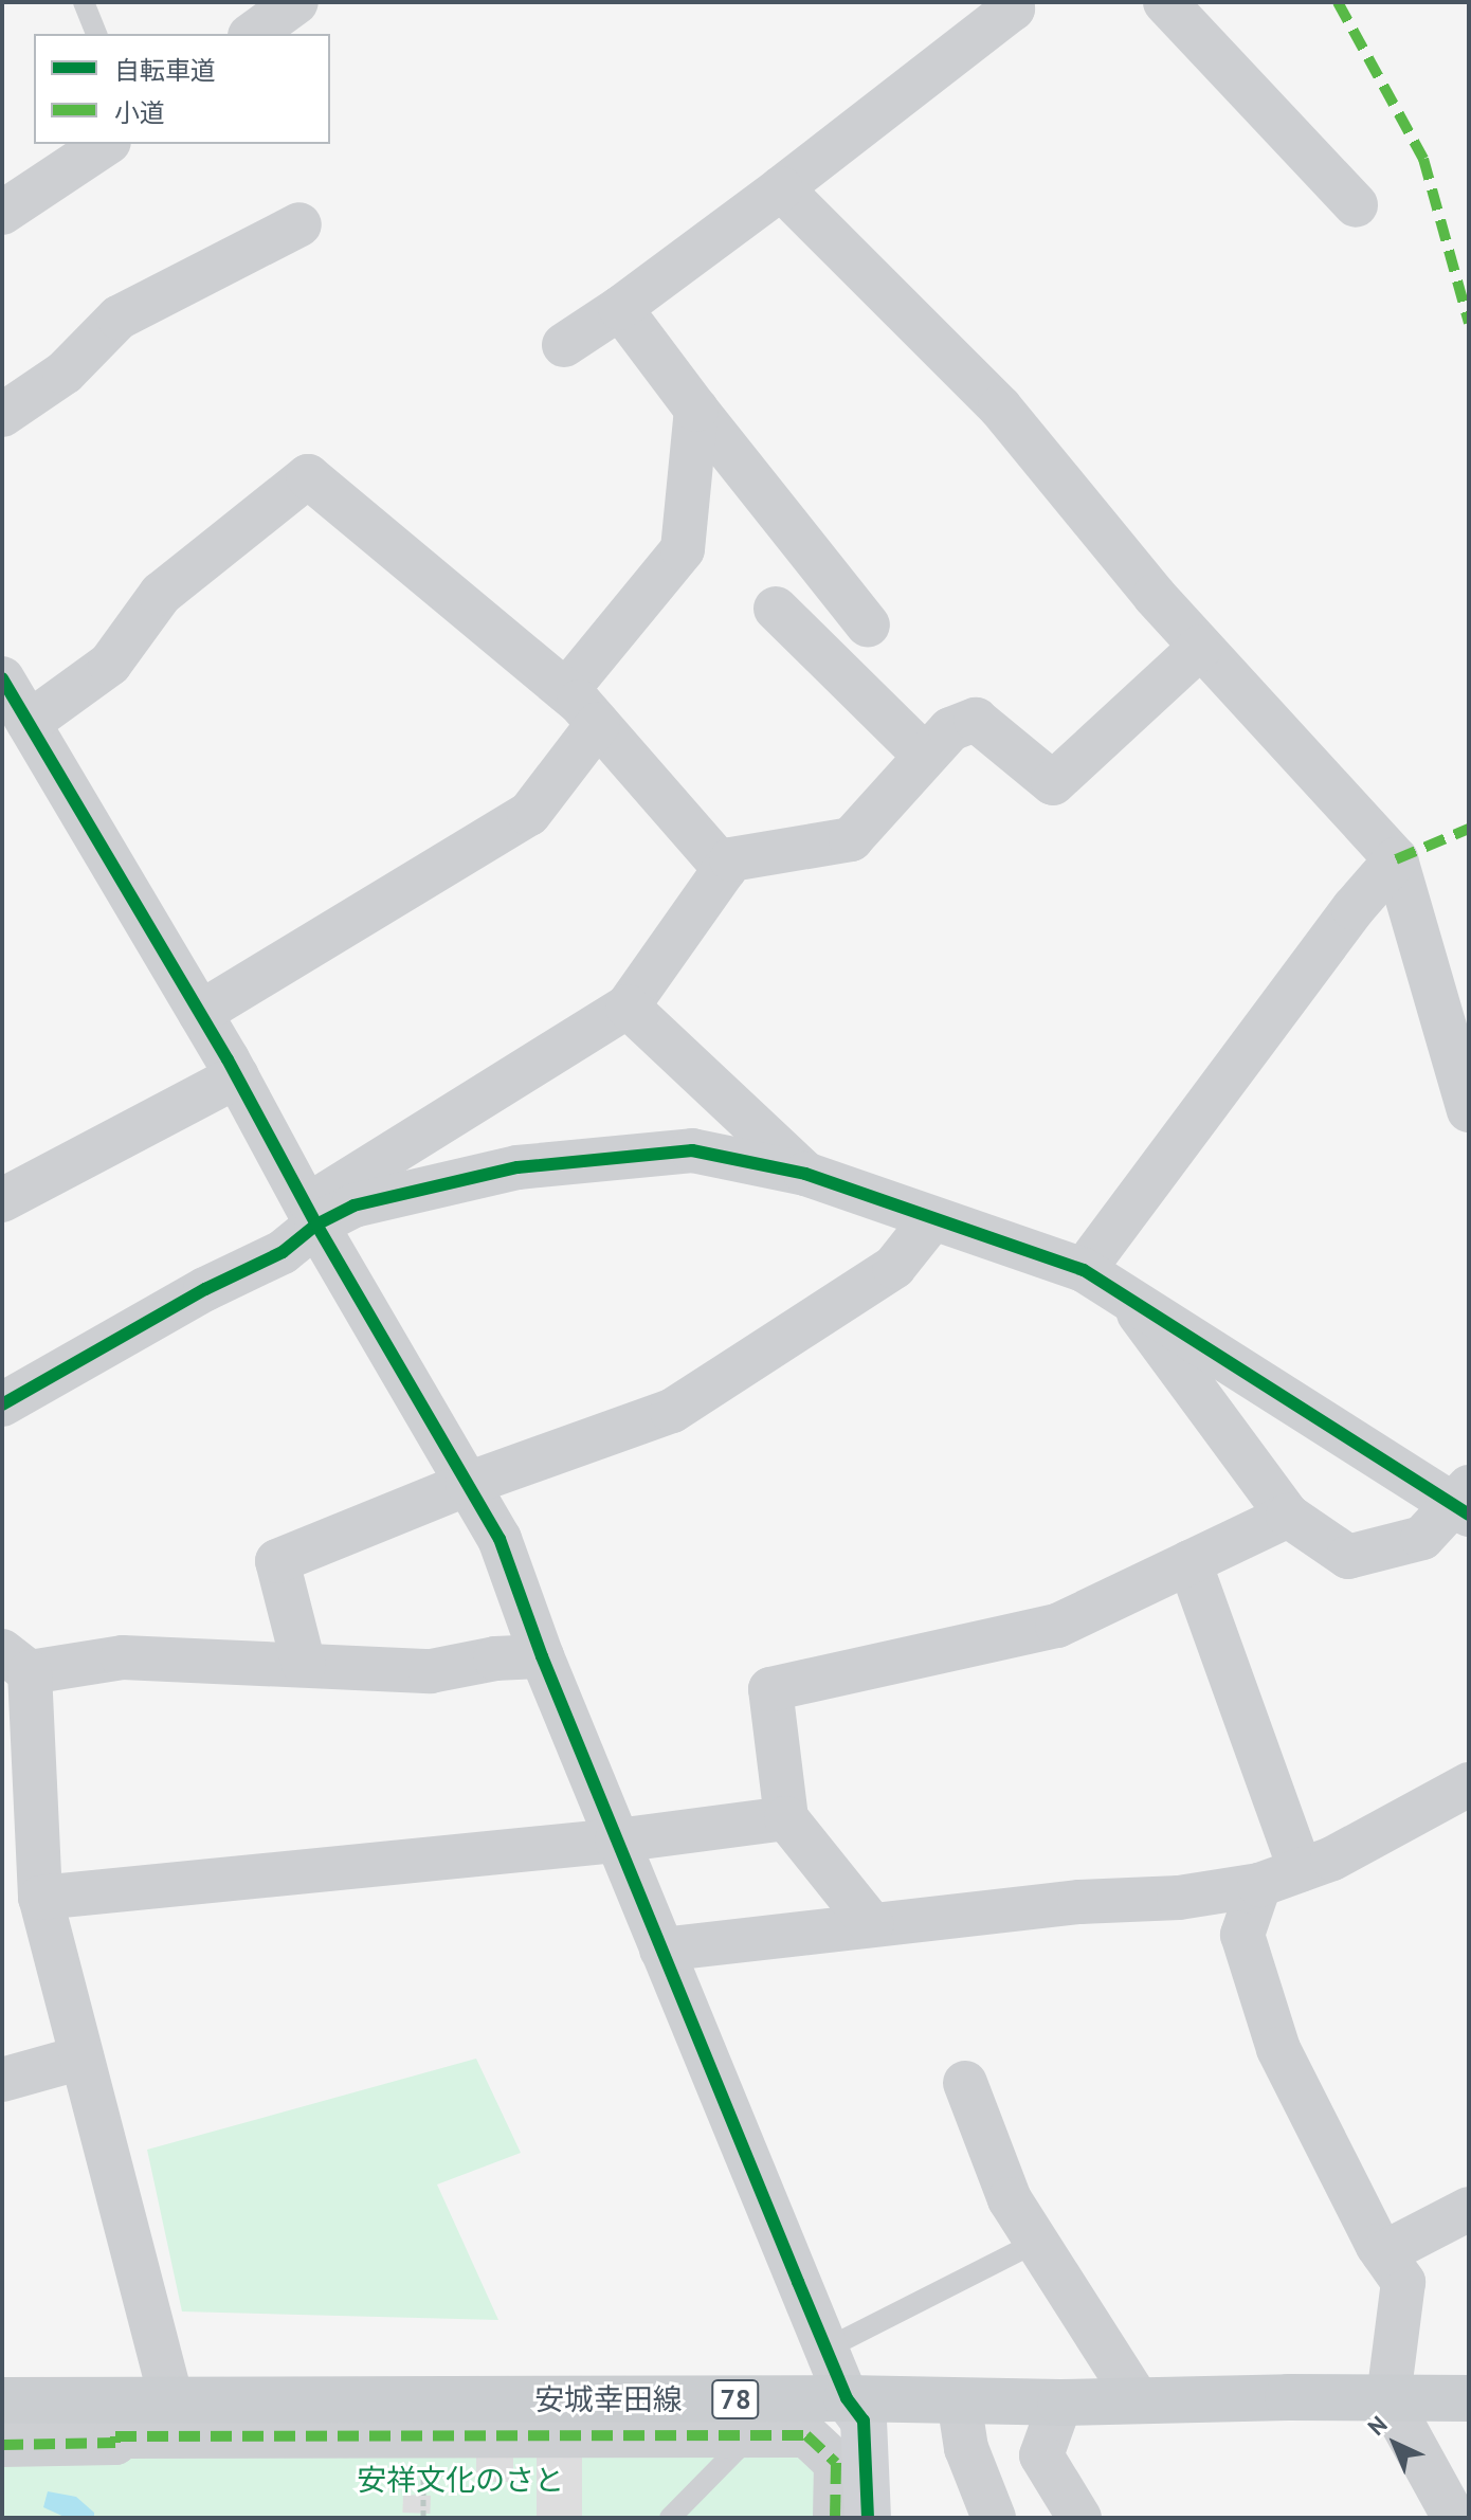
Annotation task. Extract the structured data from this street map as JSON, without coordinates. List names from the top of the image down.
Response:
{
  "streets": {
    "main road": ["安城幸田線", "78"]
  },
  "parks": ["安祥文化のさと"],
  "legend": ["自転車道", "小道"],
  "north": "top left"
}
